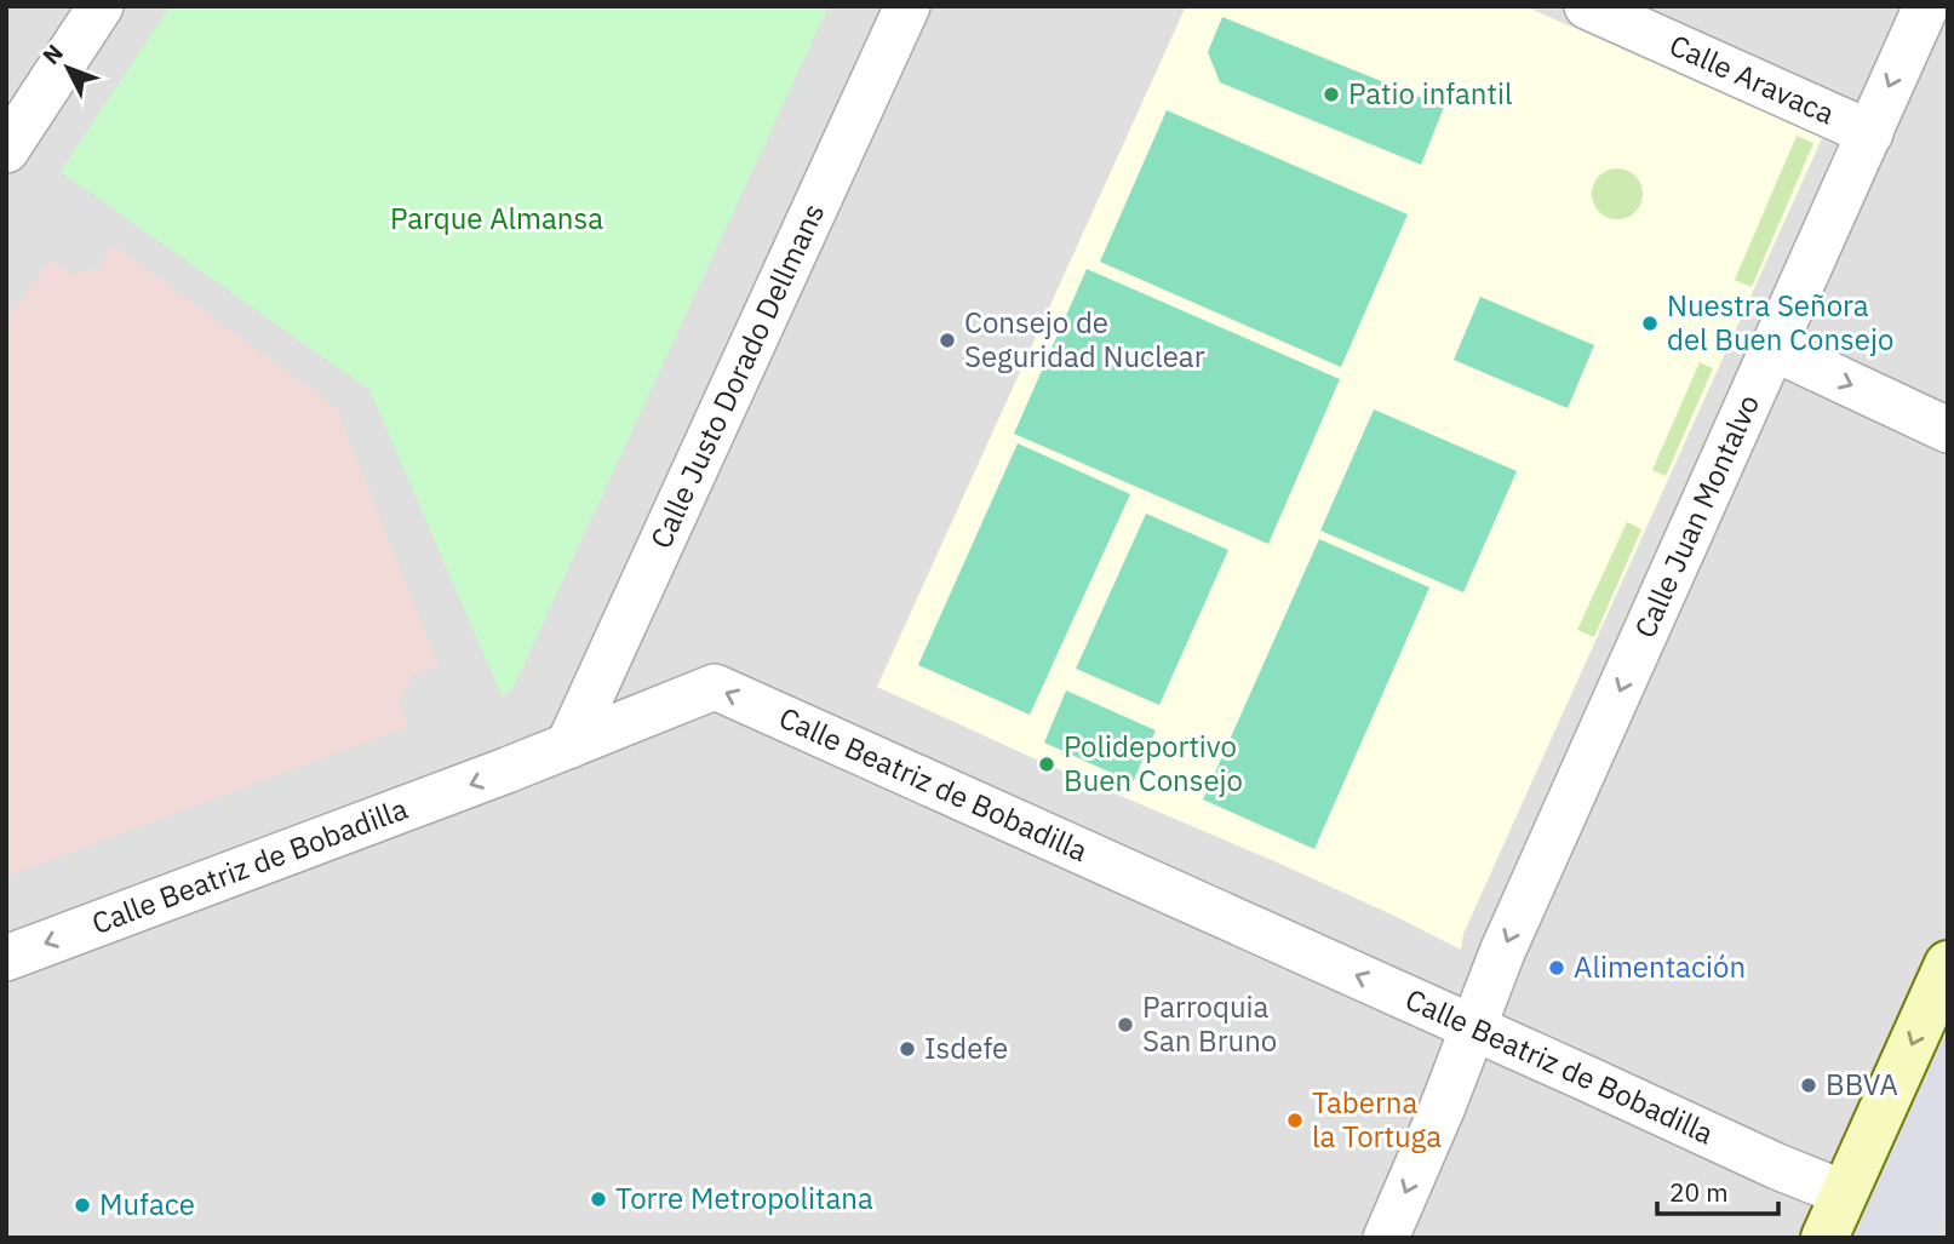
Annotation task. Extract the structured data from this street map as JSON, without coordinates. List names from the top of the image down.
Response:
{
  "streets": {
    "street": [
      "Calle Aravaca",
      "Calle Justo Dorado Dellmans",
      "Calle Juan Montalvo",
      "Calle Beatriz de Bobadilla"
    ]
  },
  "crossings": [
    ["Calle Aravaca", "Calle Juan Montalvo"],
    ["Calle Justo Dorado Dellmans", "Calle Beatriz de Bobadilla"],
    ["Calle Juan Montalvo", "Calle Beatriz de Bobadilla"]
  ],
  "one_way": ["Calle Juan Montalvo", "Calle Beatriz de Bobadilla"],
  "parks": ["Parque Almansa"],
  "places": [
    "Patio infantil",
    "Nuestra Señora del Buen Consejo",
    "Consejo de Seguridad Nuclear",
    "Polideportivo Buen Consejo",
    "Alimentación",
    "Parroquia San Bruno",
    "Isdefe",
    "BBVA",
    "Taberna la Tortuga",
    "Torre Metropolitana",
    "Muface"
  ],
  "scale_bar": "20 m",
  "north": "top left"
}
